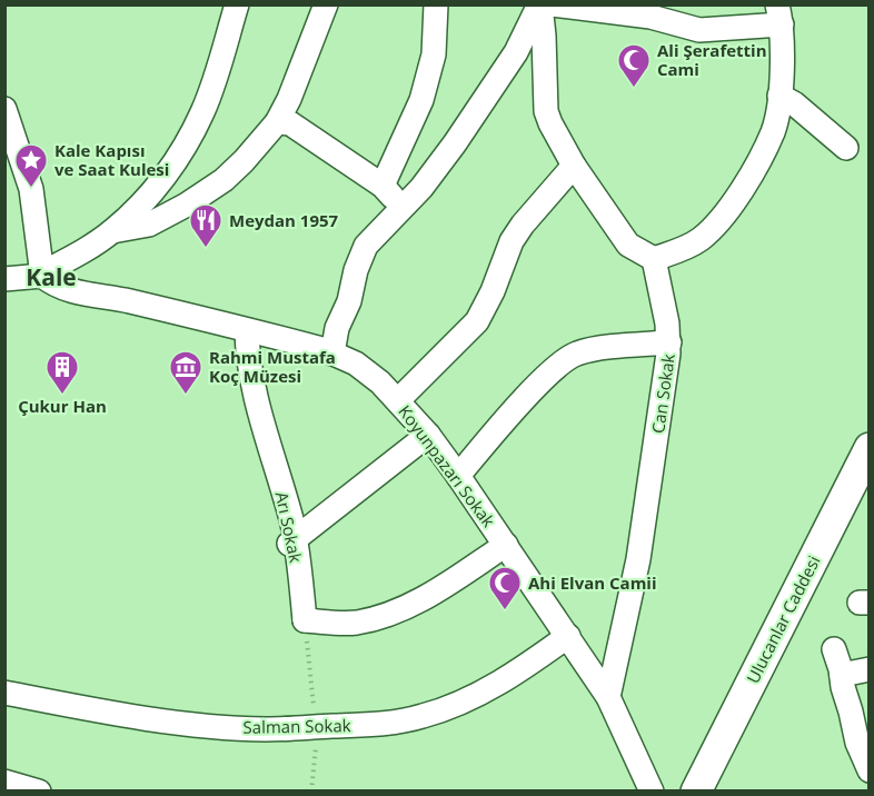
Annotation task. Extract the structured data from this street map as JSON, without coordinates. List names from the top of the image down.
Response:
{
  "streets": {
    "main road": ["Ulucanlar Caddesi"],
    "street": [
      "Can Sokak",
      "Koyunpazarı Sokak",
      "Arı Sokak",
      "Salman Sokak"
    ]
  },
  "crossings": [
    ["Can Sokak", "Koyunpazarı Sokak"],
    ["Koyunpazarı Sokak", "Arı Sokak"],
    ["Koyunpazarı Sokak", "Salman Sokak"]
  ],
  "districts": ["Kale"],
  "places": {
    "mosque": ["Ali Şerafettin Cami", "Ahi Elvan Camii"],
    "place": ["Kale Kapısı ve Saat Kulesi"],
    "restaurant": ["Meydan 1957"],
    "building": ["Çukur Han"],
    "museum": ["Rahmi Mustafa Koç Müzesi"]
  }
}
